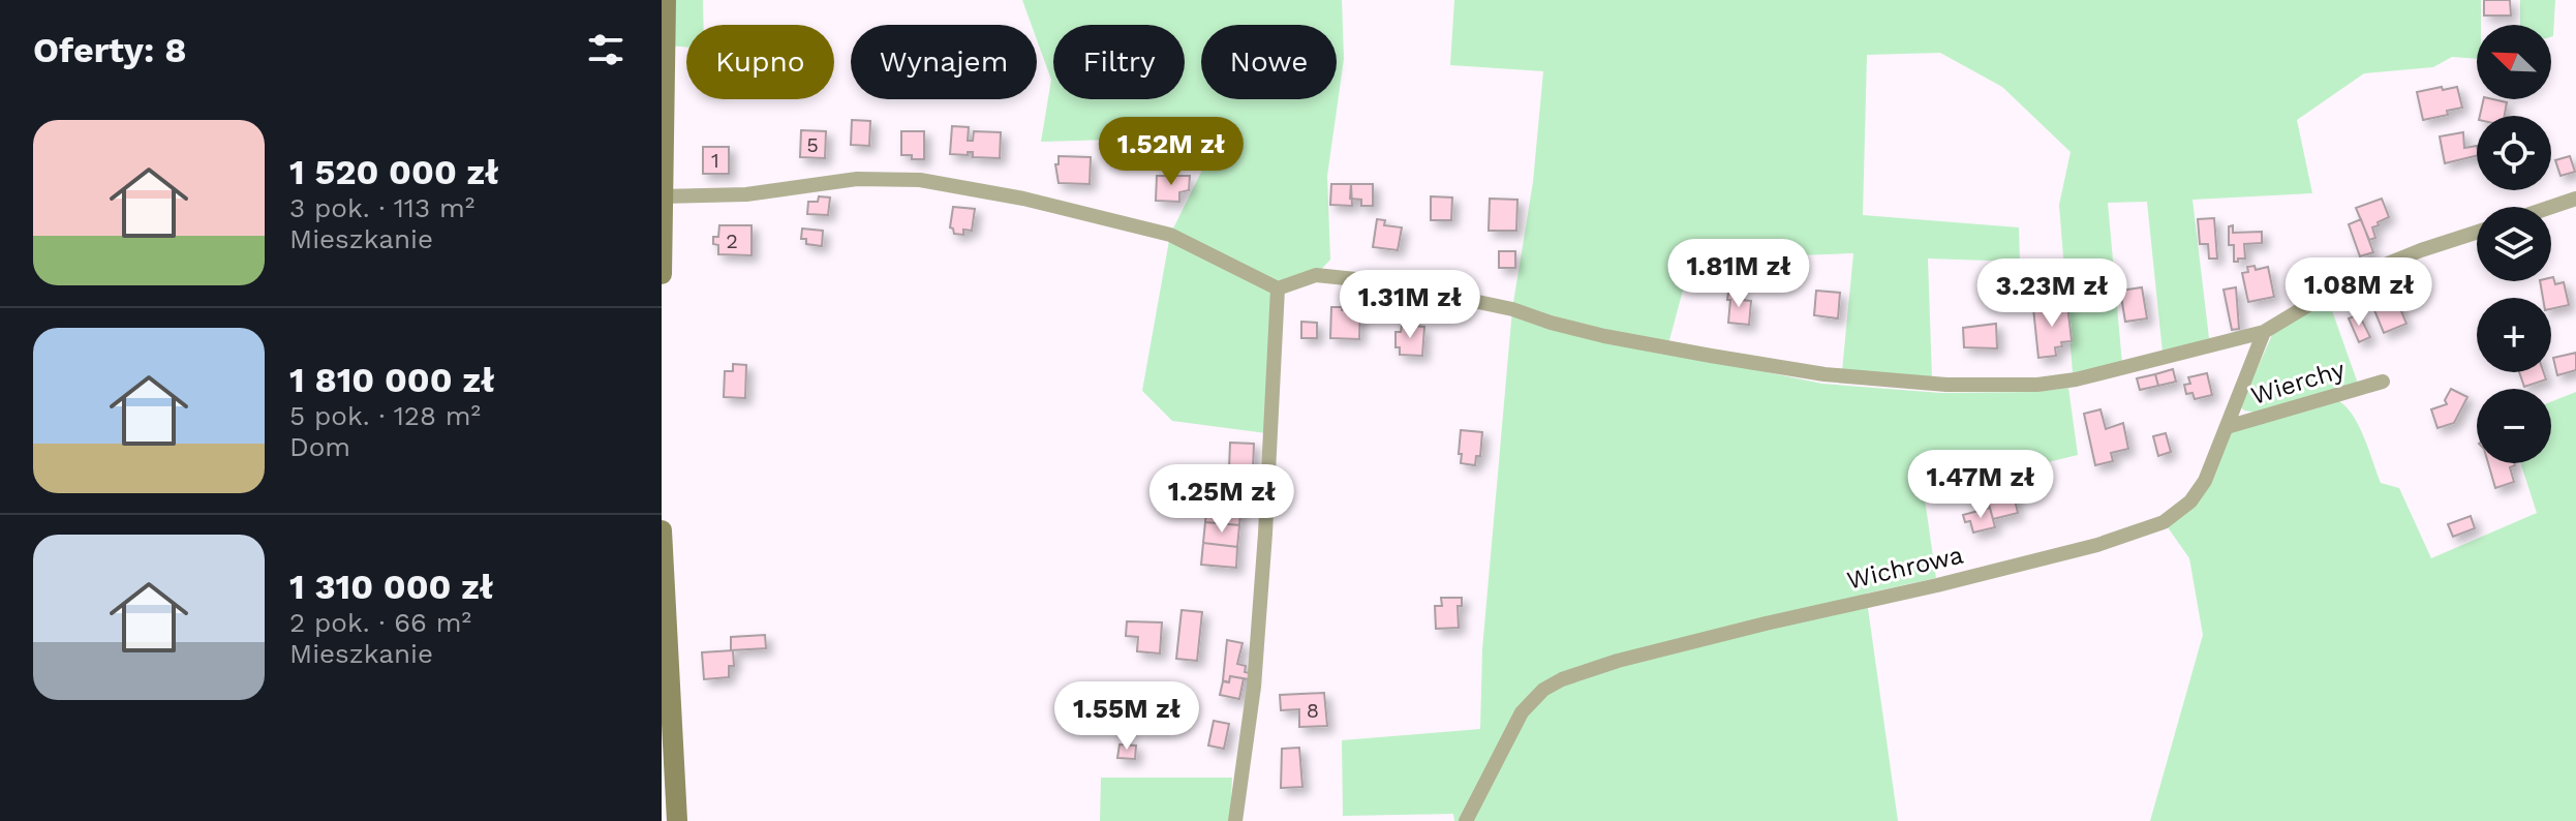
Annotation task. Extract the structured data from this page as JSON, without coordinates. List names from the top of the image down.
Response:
{
  "streets": {
    "street": ["Wierchy", "Wichrowa"]
  },
  "crossings": [
    ["Wierchy", "Wichrowa"]
  ],
  "house_numbers": [
    "5",
    "1",
    "2",
    "8"
  ],
  "north": "top left",
  "page": {
    "heading": "Oferty: 8",
    "map_buttons": ["+", "−"],
    "chip": [
      "Kupno",
      "Wynajem",
      "Filtry",
      "Nowe"
    ],
    "list": [
      {
        "name": "1 520 000 zł",
        "note": "3 pok. · 113 m² · Mieszkanie"
      },
      {
        "name": "1 810 000 zł",
        "note": "5 pok. · 128 m² · Dom"
      },
      {
        "name": "1 310 000 zł",
        "note": "2 pok. · 66 m² · Mieszkanie"
      }
    ],
    "price": [
      "1.52M zł",
      "1.81M zł",
      "1.08M zł",
      "3.23M zł",
      "1.31M zł",
      "1.47M zł",
      "1.25M zł",
      "1.55M zł"
    ]
  }
}
